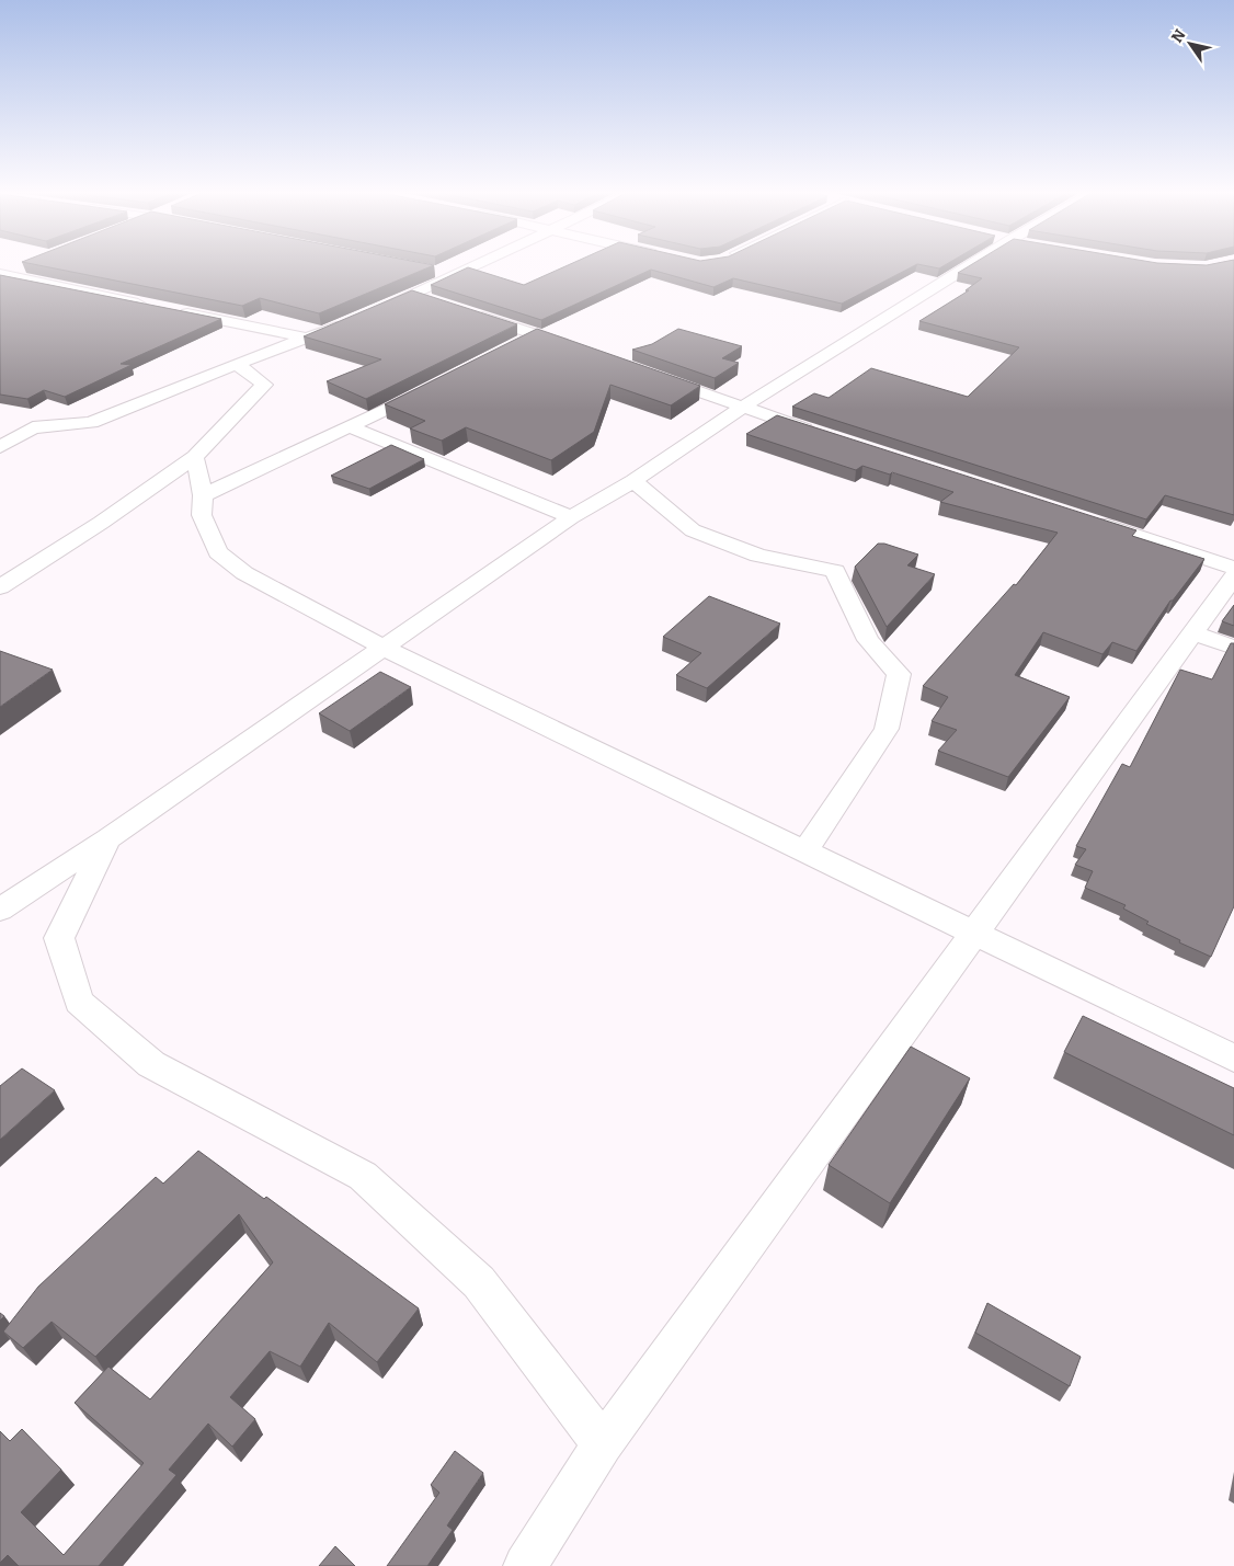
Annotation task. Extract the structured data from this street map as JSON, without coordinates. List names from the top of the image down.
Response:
{
  "north": "top left"
}
